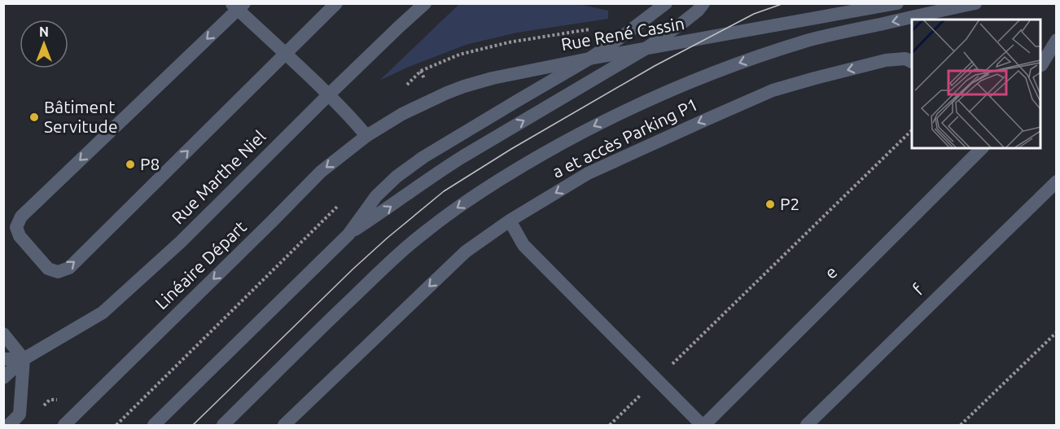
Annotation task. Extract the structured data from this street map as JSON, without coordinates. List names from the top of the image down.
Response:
{
  "streets": {
    "street": [
      "Rue René Cassin",
      "a et accès Parking P1",
      "Rue Marthe Niel",
      "Linéaire Départ",
      "e",
      "f"
    ]
  },
  "crossings": [
    ["Rue René Cassin", "Linéaire Départ"]
  ],
  "places": ["Bâtiment Servitude", "P8", "P2"],
  "north": "top"
}
